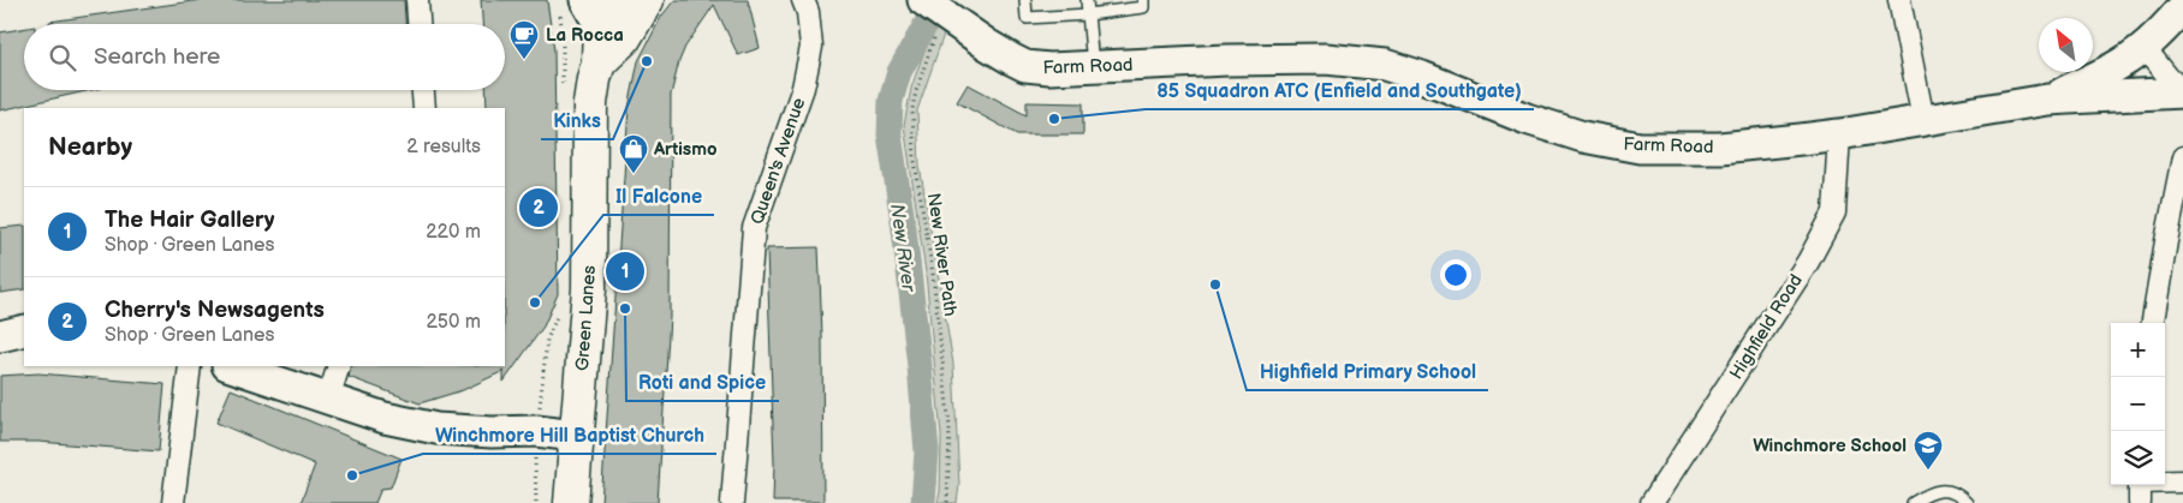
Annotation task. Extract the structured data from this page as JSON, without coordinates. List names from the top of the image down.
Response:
{
  "streets": {
    "main road": ["Green Lanes"],
    "street": ["Farm Road", "Queen's Avenue", "Highfield Road"],
    "path": ["New River Path"]
  },
  "crossings": [
    ["Farm Road", "New River Path"],
    ["Farm Road", "Highfield Road"]
  ],
  "water": ["New River"],
  "places": {
    "cafe": ["La Rocca"],
    "other": [
      "Kinks",
      "85 Squadron ATC (Enfield and Southgate)",
      "Highfield Primary School",
      "Il Falcone",
      "Roti and Spice",
      "Winchmore Hill Baptist Church"
    ],
    "shop": ["Artismo"],
    "school or university": ["Winchmore School"]
  },
  "north": "top left",
  "page": {
    "search": "Search here",
    "heading": ["Nearby", "2 results"],
    "pins": ["2", "1"],
    "list": [
      {
        "mark": "1",
        "name": "The Hair Gallery",
        "note": "Shop · Green Lanes",
        "value": "220 m"
      },
      {
        "mark": "2",
        "name": "Cherry's Newsagents",
        "note": "Shop · Green Lanes",
        "value": "250 m"
      }
    ],
    "map_buttons": ["+", "−"]
  }
}
